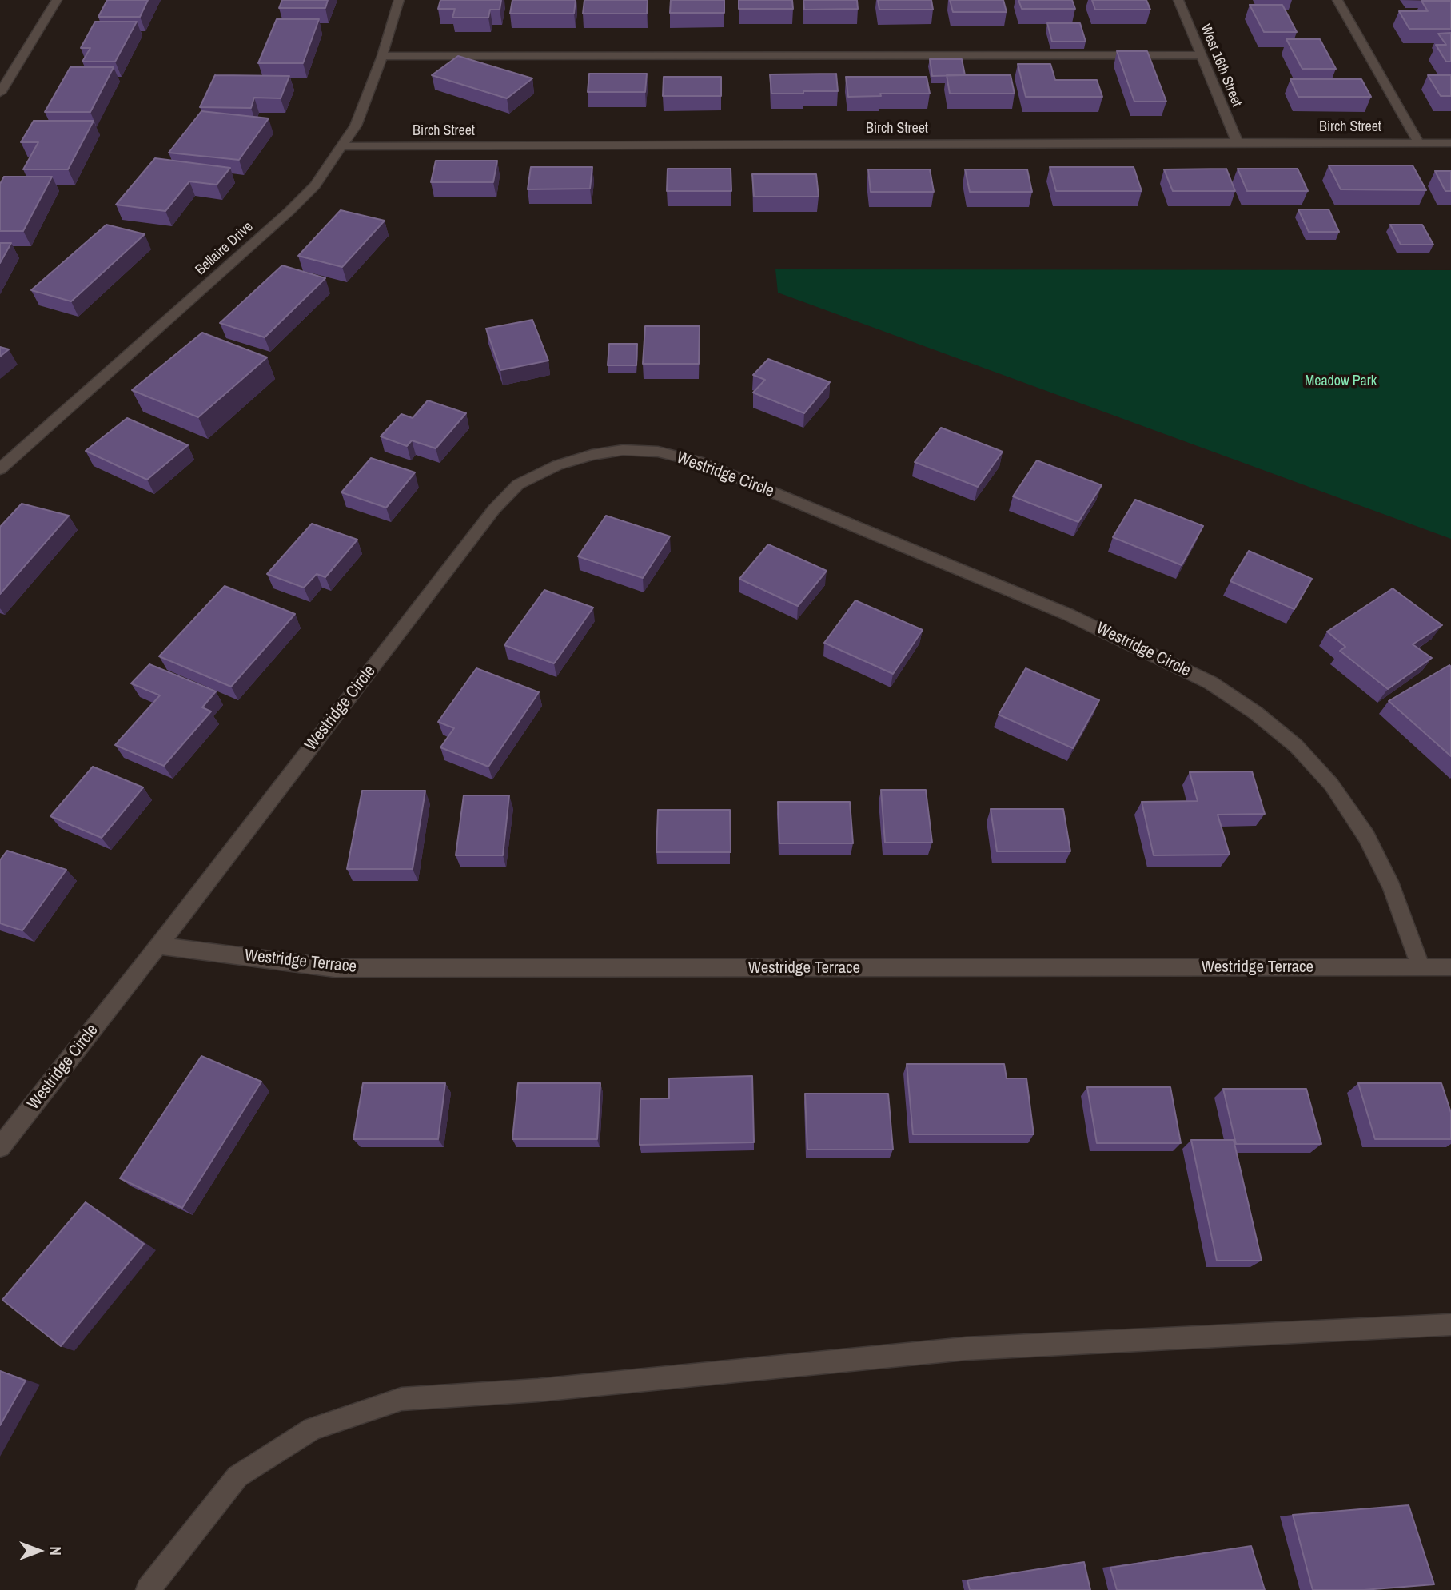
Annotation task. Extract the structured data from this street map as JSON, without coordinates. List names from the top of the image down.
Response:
{
  "streets": {
    "street": [
      "West 16th Street",
      "Birch Street",
      "Bellaire Drive",
      "Westridge Circle",
      "Westridge Terrace"
    ]
  },
  "crossings": [
    ["West 16th Street", "Birch Street"],
    ["Birch Street", "Bellaire Drive"],
    ["Westridge Circle", "Westridge Terrace"]
  ],
  "parks": ["Meadow Park"],
  "north": "right"
}
